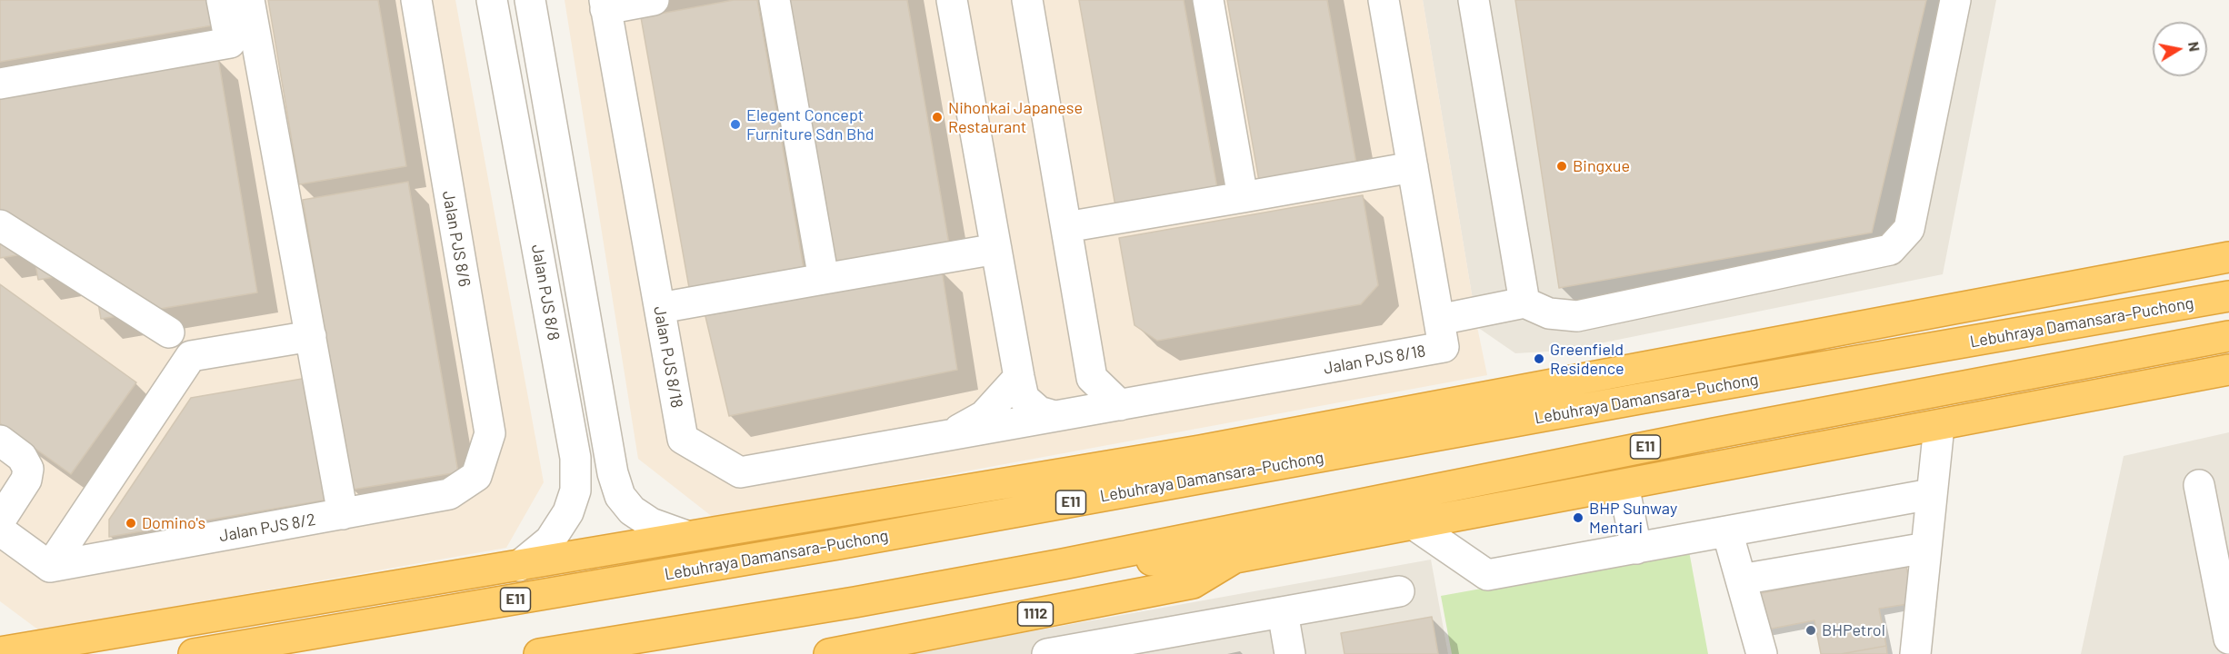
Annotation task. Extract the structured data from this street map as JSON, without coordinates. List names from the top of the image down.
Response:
{
  "streets": {
    "highway": ["Lebuhraya Damansara–Puchong", "E11", "1112"],
    "street": [
      "Jalan PJS 8/6",
      "Jalan PJS 8/8",
      "Jalan PJS 8/18",
      "Jalan PJS 8/2"
    ]
  },
  "crossings": [
    ["Jalan PJS 8/6", "Jalan PJS 8/2"]
  ],
  "places": [
    "Nihonkai Japanese Restaurant",
    "Elegent Concept Furniture Sdn Bhd",
    "Bingxue",
    "Greenfield Residence",
    "BHP Sunway Mentari",
    "Domino's",
    "BHPetrol"
  ],
  "north": "right"
}
